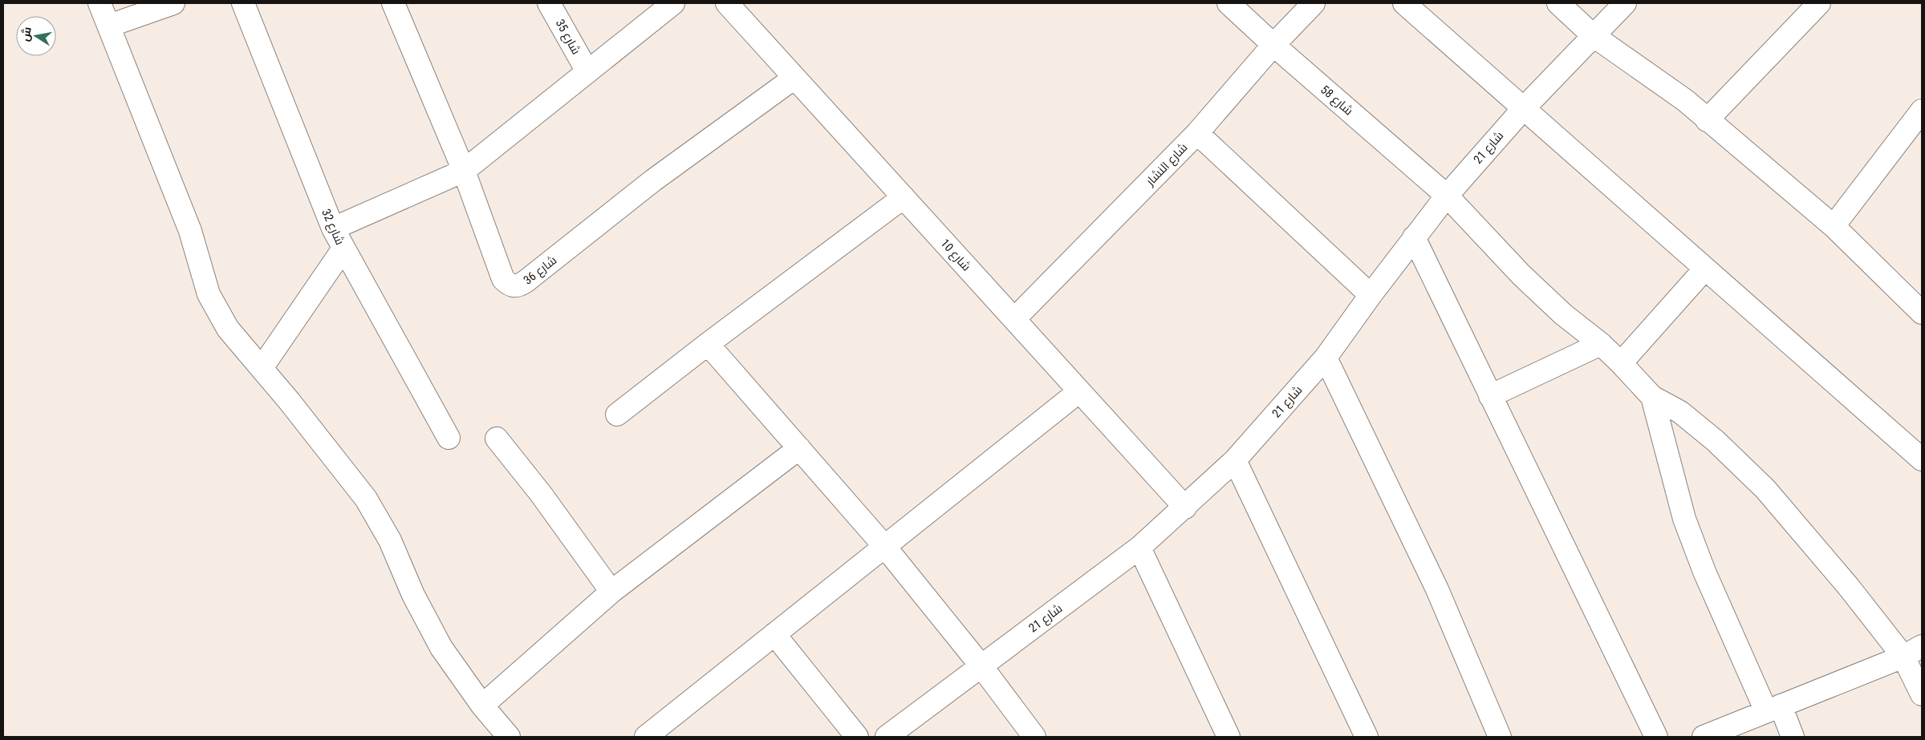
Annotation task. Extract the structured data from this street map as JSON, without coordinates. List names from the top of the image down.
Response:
{
  "streets": {
    "street": [
      "شارع 35",
      "شارع 58",
      "شارع 21",
      "شارع النشار",
      "شارع 32",
      "شارع 10",
      "شارع 36"
    ]
  },
  "crossings": [
    ["شارع 58", "شارع 21"],
    ["شارع 58", "شارع النشار"],
    ["شارع 21", "شارع 10"],
    ["شارع النشار", "شارع 10"],
    ["شارع 10", "شارع 36"]
  ],
  "north": "left"
}
